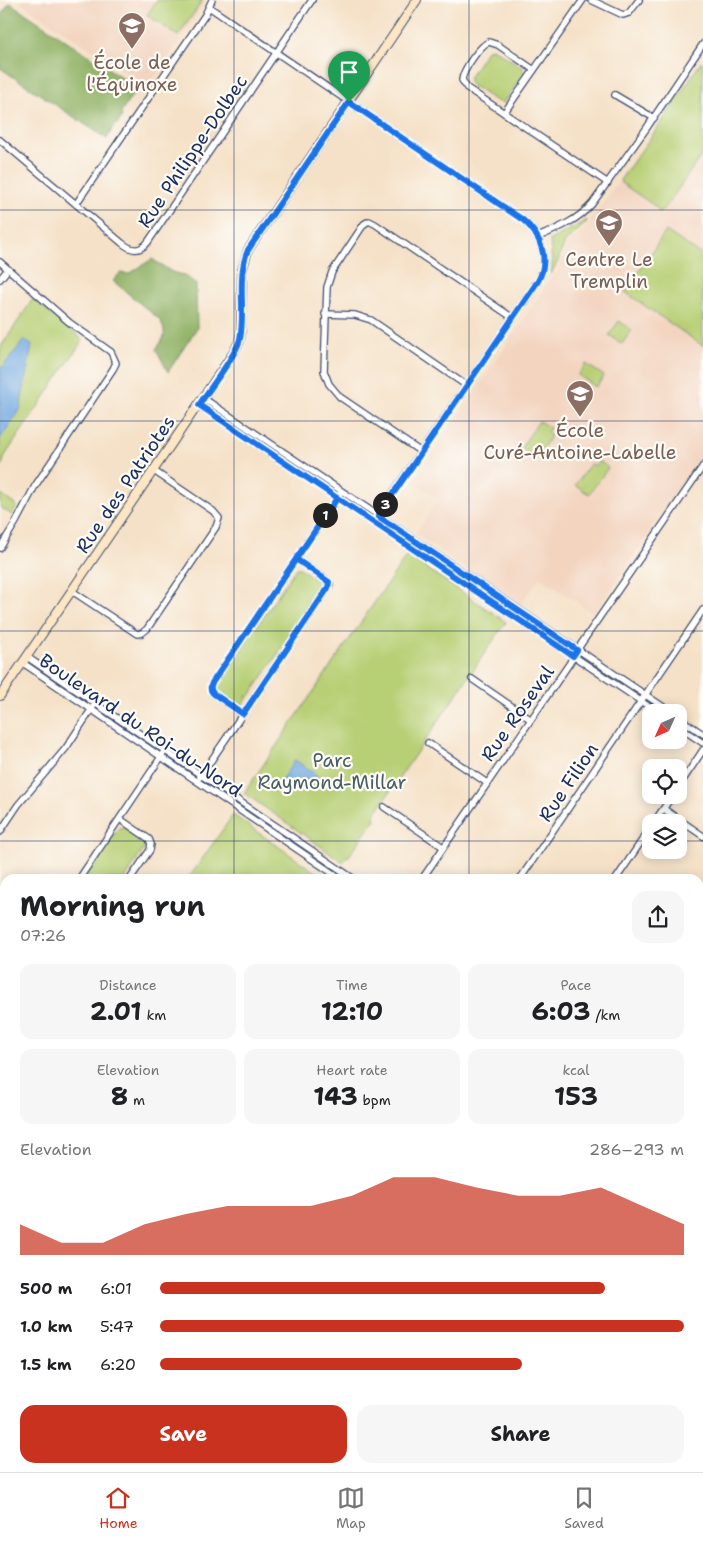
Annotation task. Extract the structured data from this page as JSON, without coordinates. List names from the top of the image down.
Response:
{
  "streets": {
    "street": [
      "Rue Philippe-Dolbec",
      "Rue des Patriotes",
      "Rue Roseval",
      "Boulevard du Roi-du-Nord",
      "Rue Filion"
    ]
  },
  "crossings": [
    ["Rue des Patriotes", "Boulevard du Roi-du-Nord"]
  ],
  "parks": ["Parc Raymond-Millar"],
  "places": {
    "school or university": ["École de l'Équinoxe", "Centre Le Tremplin", "École Curé-Antoine-Labelle"]
  },
  "north": "bottom left",
  "page": {
    "pins": ["3", "1"],
    "heading": ["Morning run", "07:26"],
    "stats": [
      ["Distance", "2.01 km"],
      ["Time", "12:10"],
      ["Pace", "6:03 /km"],
      ["Elevation", "8 m"],
      ["Heart rate", "143 bpm"],
      ["kcal", "153"]
    ],
    "chart": ["Elevation", "286–293 m"],
    "list": [
      {
        "name": "500 m",
        "note": "6:01"
      },
      {
        "name": "1.0 km",
        "note": "5:47"
      },
      {
        "name": "1.5 km",
        "note": "6:20"
      }
    ],
    "buttons": ["Save", "Share"],
    "tabs": ["Home", "Map", "Saved"]
  }
}
